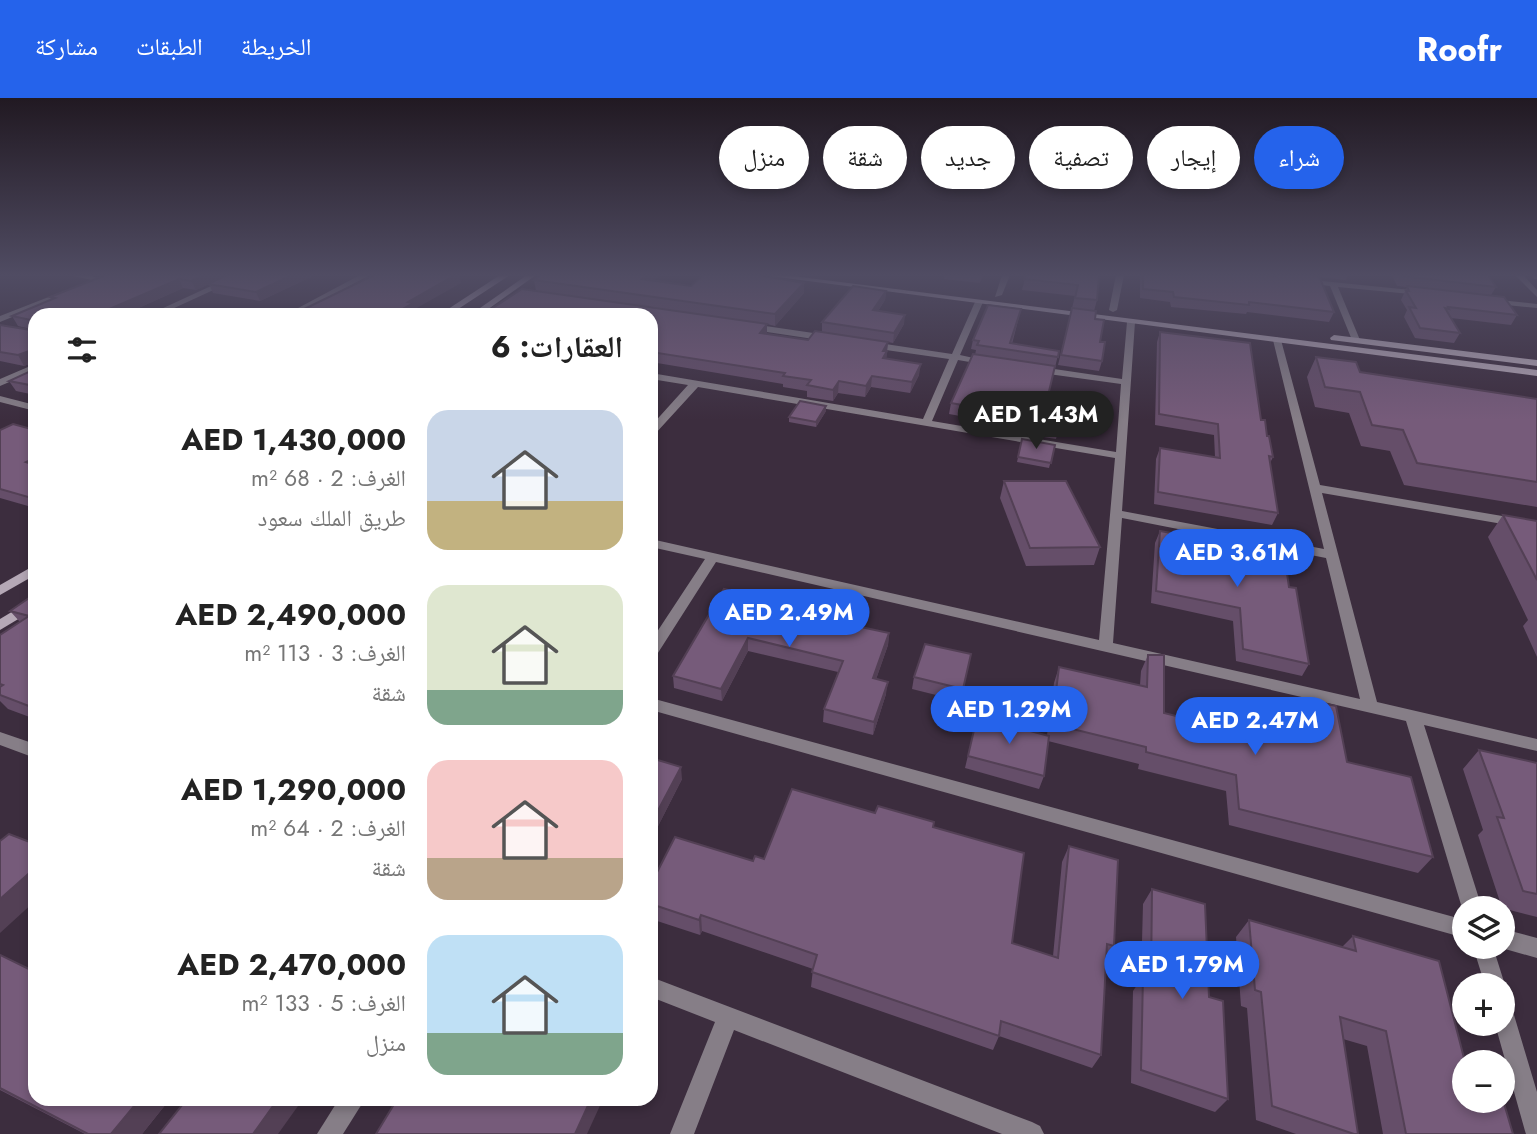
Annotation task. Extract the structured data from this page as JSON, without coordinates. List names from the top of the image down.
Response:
{
  "page": {
    "header": "Roofr",
    "nav": ["الخريطة", "الطبقات", "مشاركة"],
    "chip": [
      "شراء",
      "إيجار",
      "تصفية",
      "جديد",
      "شقة",
      "منزل"
    ],
    "heading": "العقارات: 6",
    "price": [
      "AED 1.43M",
      "AED 3.61M",
      "AED 2.49M",
      "AED 1.29M",
      "AED 2.47M",
      "AED 1.79M"
    ],
    "list": [
      {
        "name": "AED 1,430,000",
        "note": "الغرف: 2 · 68 m² · طريق الملك سعود"
      },
      {
        "name": "AED 2,490,000",
        "note": "الغرف: 3 · 113 m² · شقة"
      },
      {
        "name": "AED 1,290,000",
        "note": "الغرف: 2 · 64 m² · شقة"
      },
      {
        "name": "AED 2,470,000",
        "note": "الغرف: 5 · 133 m² · منزل"
      }
    ],
    "map_buttons": ["+", "−"]
  }
}
